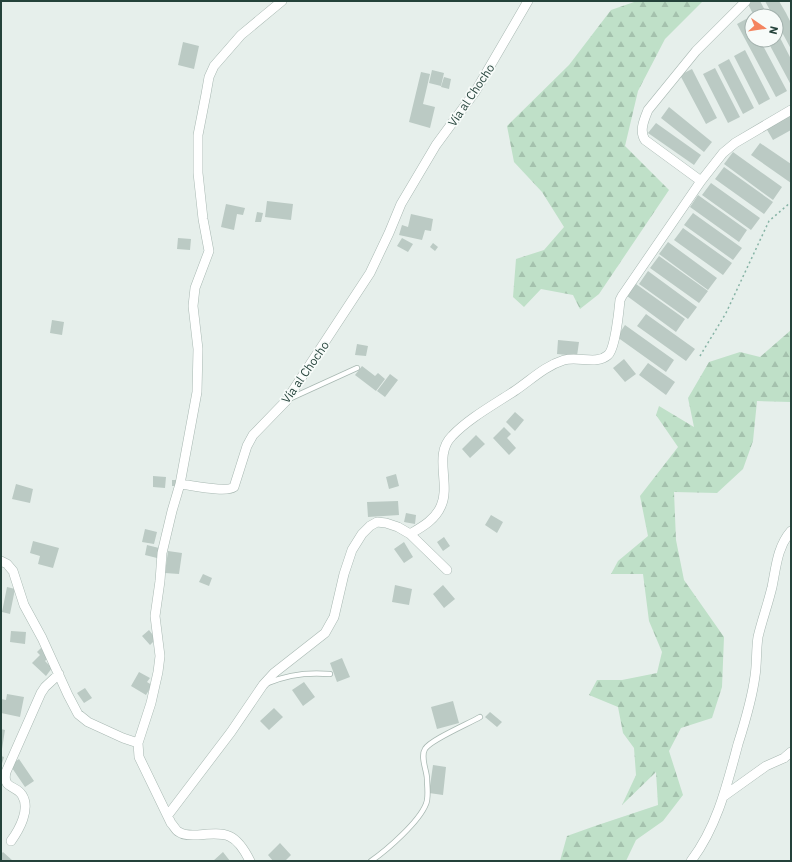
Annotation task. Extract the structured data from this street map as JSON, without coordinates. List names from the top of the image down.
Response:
{
  "streets": {
    "street": ["Vía al Chocho"]
  },
  "north": "right"
}
